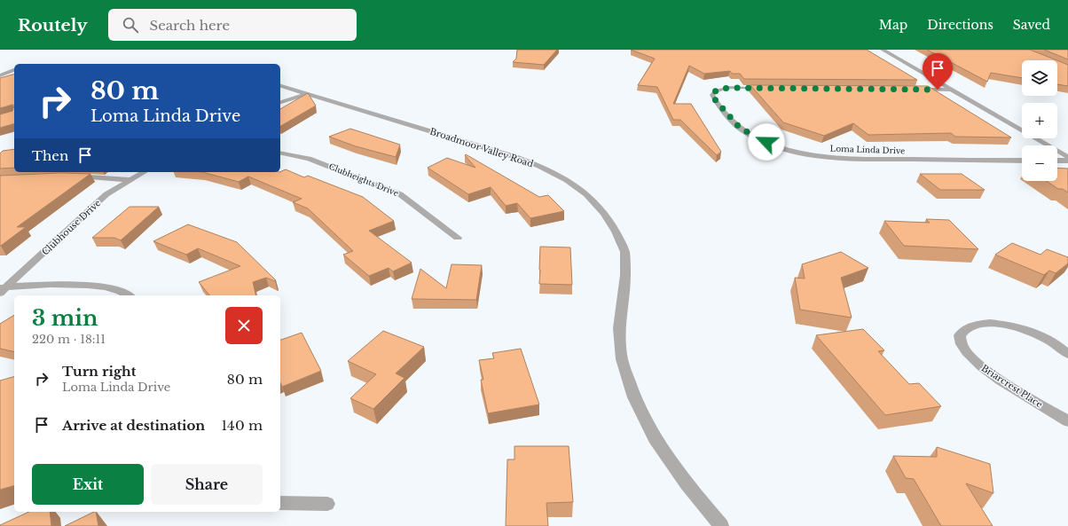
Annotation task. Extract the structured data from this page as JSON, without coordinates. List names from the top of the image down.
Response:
{
  "streets": {
    "street": [
      "Broadmoor Valley Road",
      "Loma Linda Drive",
      "Clubheights Drive",
      "Clubhouse Drive",
      "Briarcrest Place"
    ]
  },
  "page": {
    "header": "Routely",
    "search": "Search here",
    "nav": ["Map", "Directions", "Saved"],
    "map_buttons": ["+", "−"],
    "turn": ["80 m", "Loma Linda Drive"],
    "then": "Then",
    "heading": ["3 min", "220 m · 18:11"],
    "list": [
      {
        "name": "Turn right",
        "note": "Loma Linda Drive",
        "value": "80 m"
      },
      {
        "name": "Arrive at destination",
        "value": "140 m"
      }
    ],
    "buttons": ["Exit", "Share"]
  }
}
